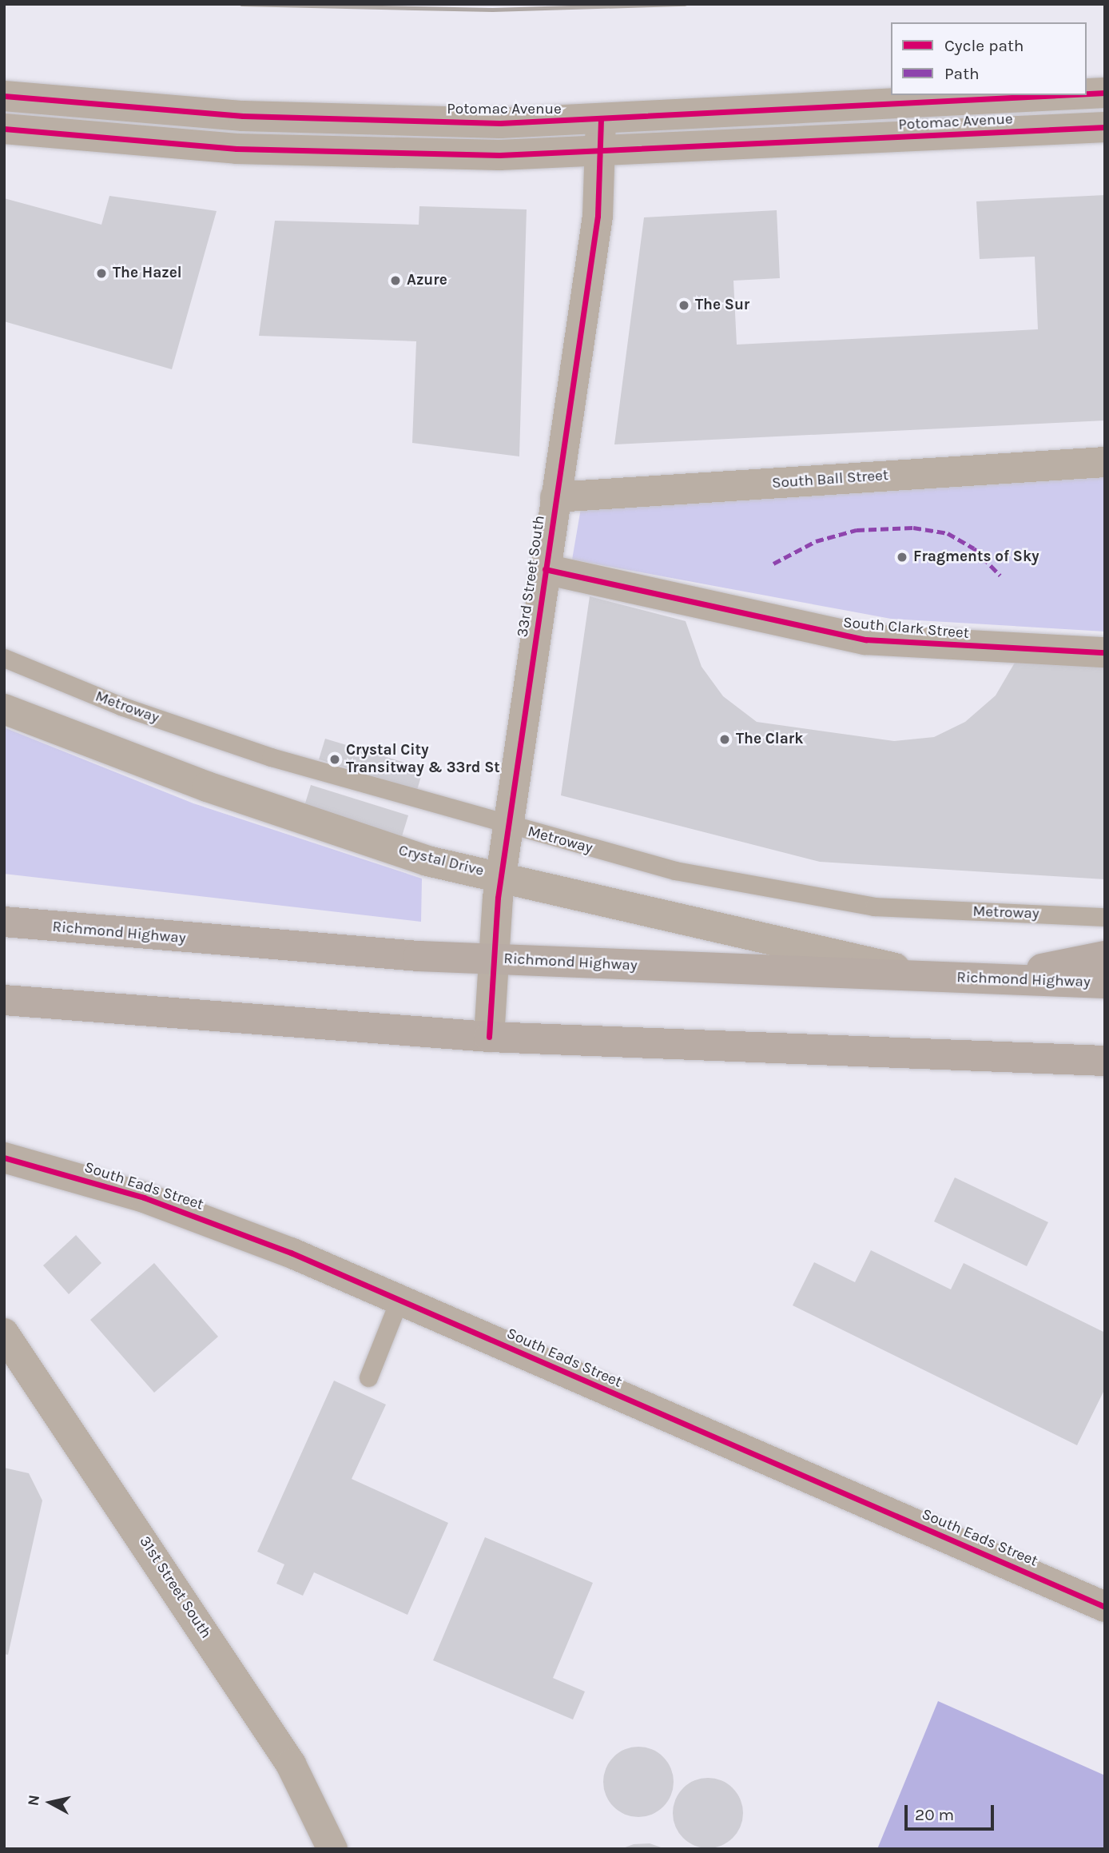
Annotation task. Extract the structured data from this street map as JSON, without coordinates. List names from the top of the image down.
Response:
{
  "streets": {
    "highway": ["Richmond Highway"],
    "street": [
      "Potomac Avenue",
      "South Ball Street",
      "33rd Street South",
      "South Clark Street",
      "Crystal Drive",
      "South Eads Street",
      "31st Street South"
    ],
    "lane": ["Metroway"]
  },
  "crossings": [
    ["Potomac Avenue", "33rd Street South"],
    ["South Ball Street", "33rd Street South"],
    ["33rd Street South", "South Clark Street"],
    ["33rd Street South", "Metroway"],
    ["33rd Street South", "Crystal Drive"],
    ["33rd Street South", "Richmond Highway"],
    ["Crystal Drive", "Richmond Highway"]
  ],
  "places": [
    "The Hazel",
    "Azure",
    "The Sur",
    "Fragments of Sky",
    "The Clark",
    "Crystal City Transitway & 33rd St"
  ],
  "legend": ["Cycle path", "Path"],
  "scale_bar": "20 m",
  "north": "left"
}
